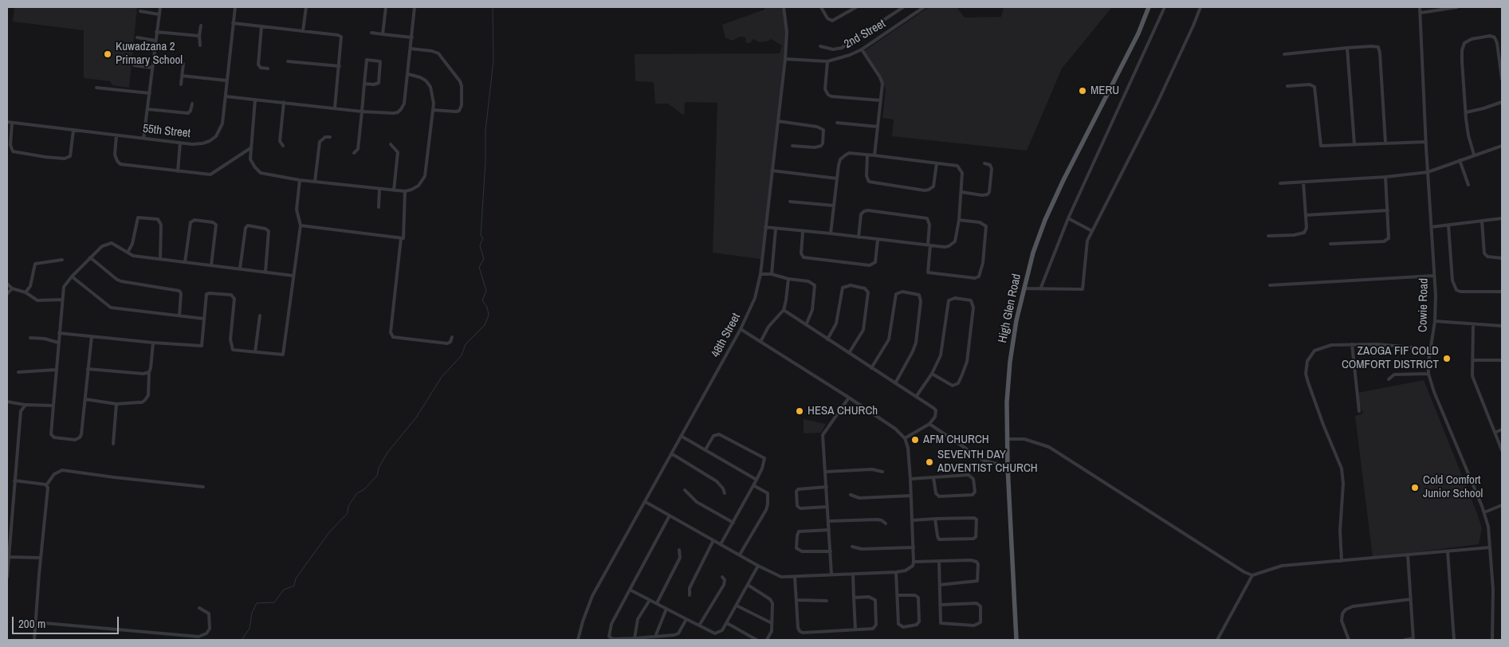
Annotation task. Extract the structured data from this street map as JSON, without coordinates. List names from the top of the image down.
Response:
{
  "streets": {
    "main road": ["High Glen Road"],
    "street": [
      "2nd Street",
      "55th Street",
      "Cowie Road",
      "48th Street"
    ]
  },
  "crossings": [
    ["2nd Street", "48th Street"]
  ],
  "places": [
    "Kuwadzana 2 Primary School",
    "MERU",
    "ZAOGA FIF COLD COMFORT DISTRICT",
    "HESA CHURCh",
    "AFM CHURCH",
    "SEVENTH DAY ADVENTIST CHURCH",
    "Cold Comfort Junior School"
  ],
  "scale_bar": "200 m"
}
